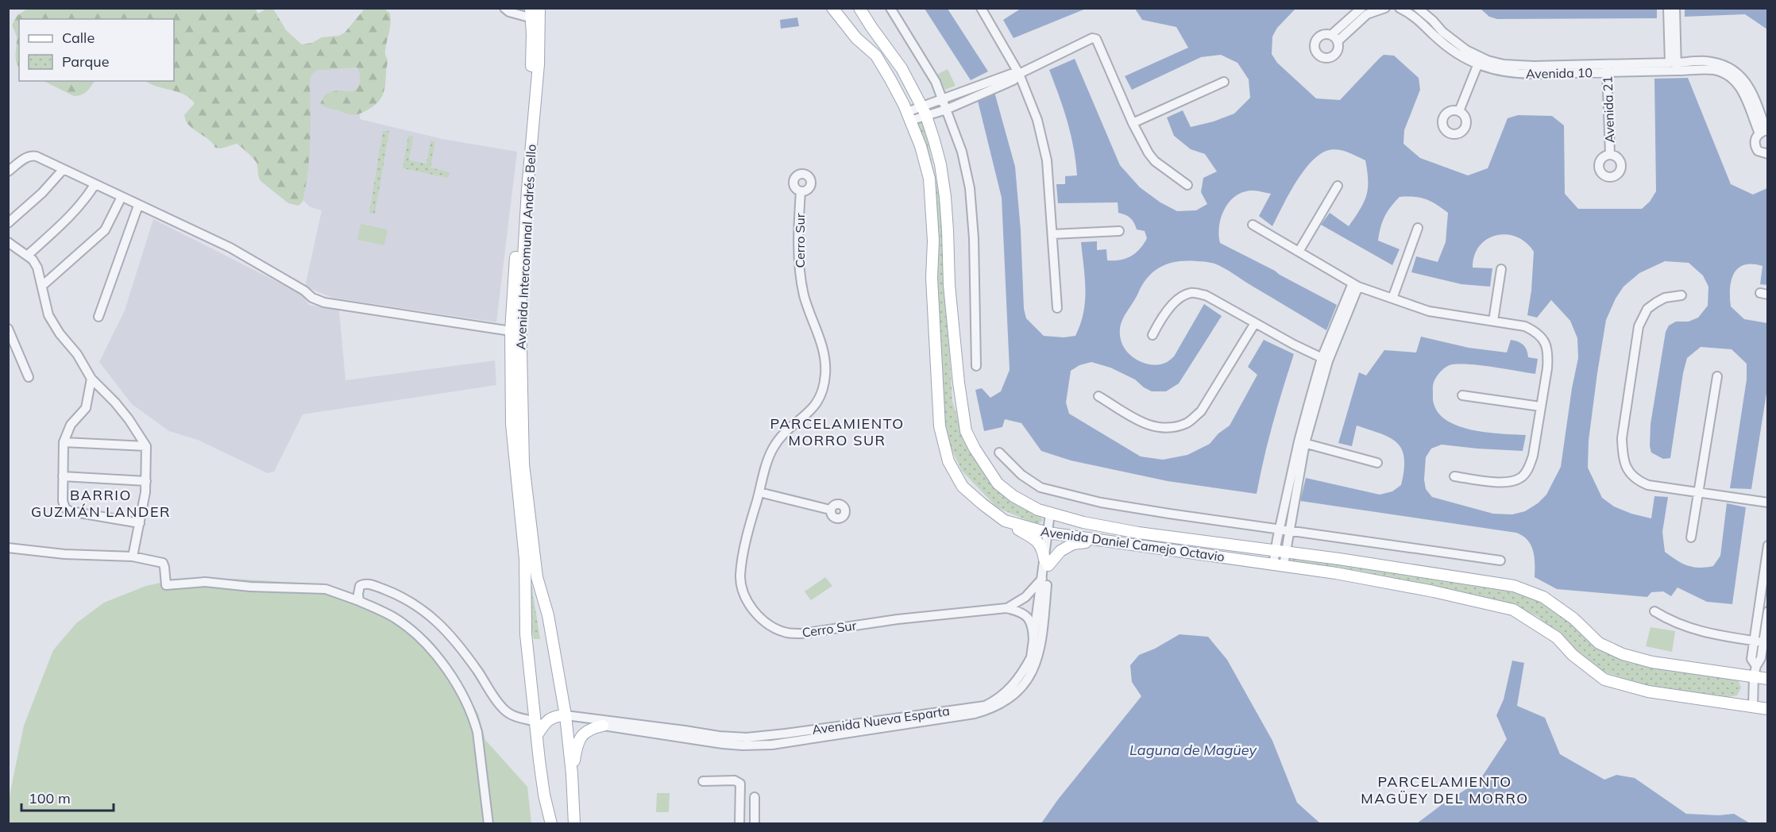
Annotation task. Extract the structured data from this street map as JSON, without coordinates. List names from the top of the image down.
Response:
{
  "streets": {
    "main road": ["Avenida Intercomunal Andrés Bello", "Avenida Daniel Camejo Octavio"],
    "street": [
      "Avenida 10",
      "Avenida 21",
      "Cerro Sur",
      "Avenida Nueva Esparta"
    ]
  },
  "crossings": [
    ["Avenida 10", "Avenida 21"],
    ["Cerro Sur", "Avenida Nueva Esparta"],
    ["Avenida Intercomunal Andrés Bello", "Avenida Nueva Esparta"],
    ["Avenida Daniel Camejo Octavio", "Avenida Nueva Esparta"]
  ],
  "districts": ["PARCELAMIENTO MORRO SUR", "BARRIO GUZMÁN LANDER", "PARCELAMIENTO MAGÜEY DEL MORRO"],
  "water": ["Laguna de Magüey"],
  "legend": ["Calle", "Parque"],
  "scale_bar": "100 m"
}
